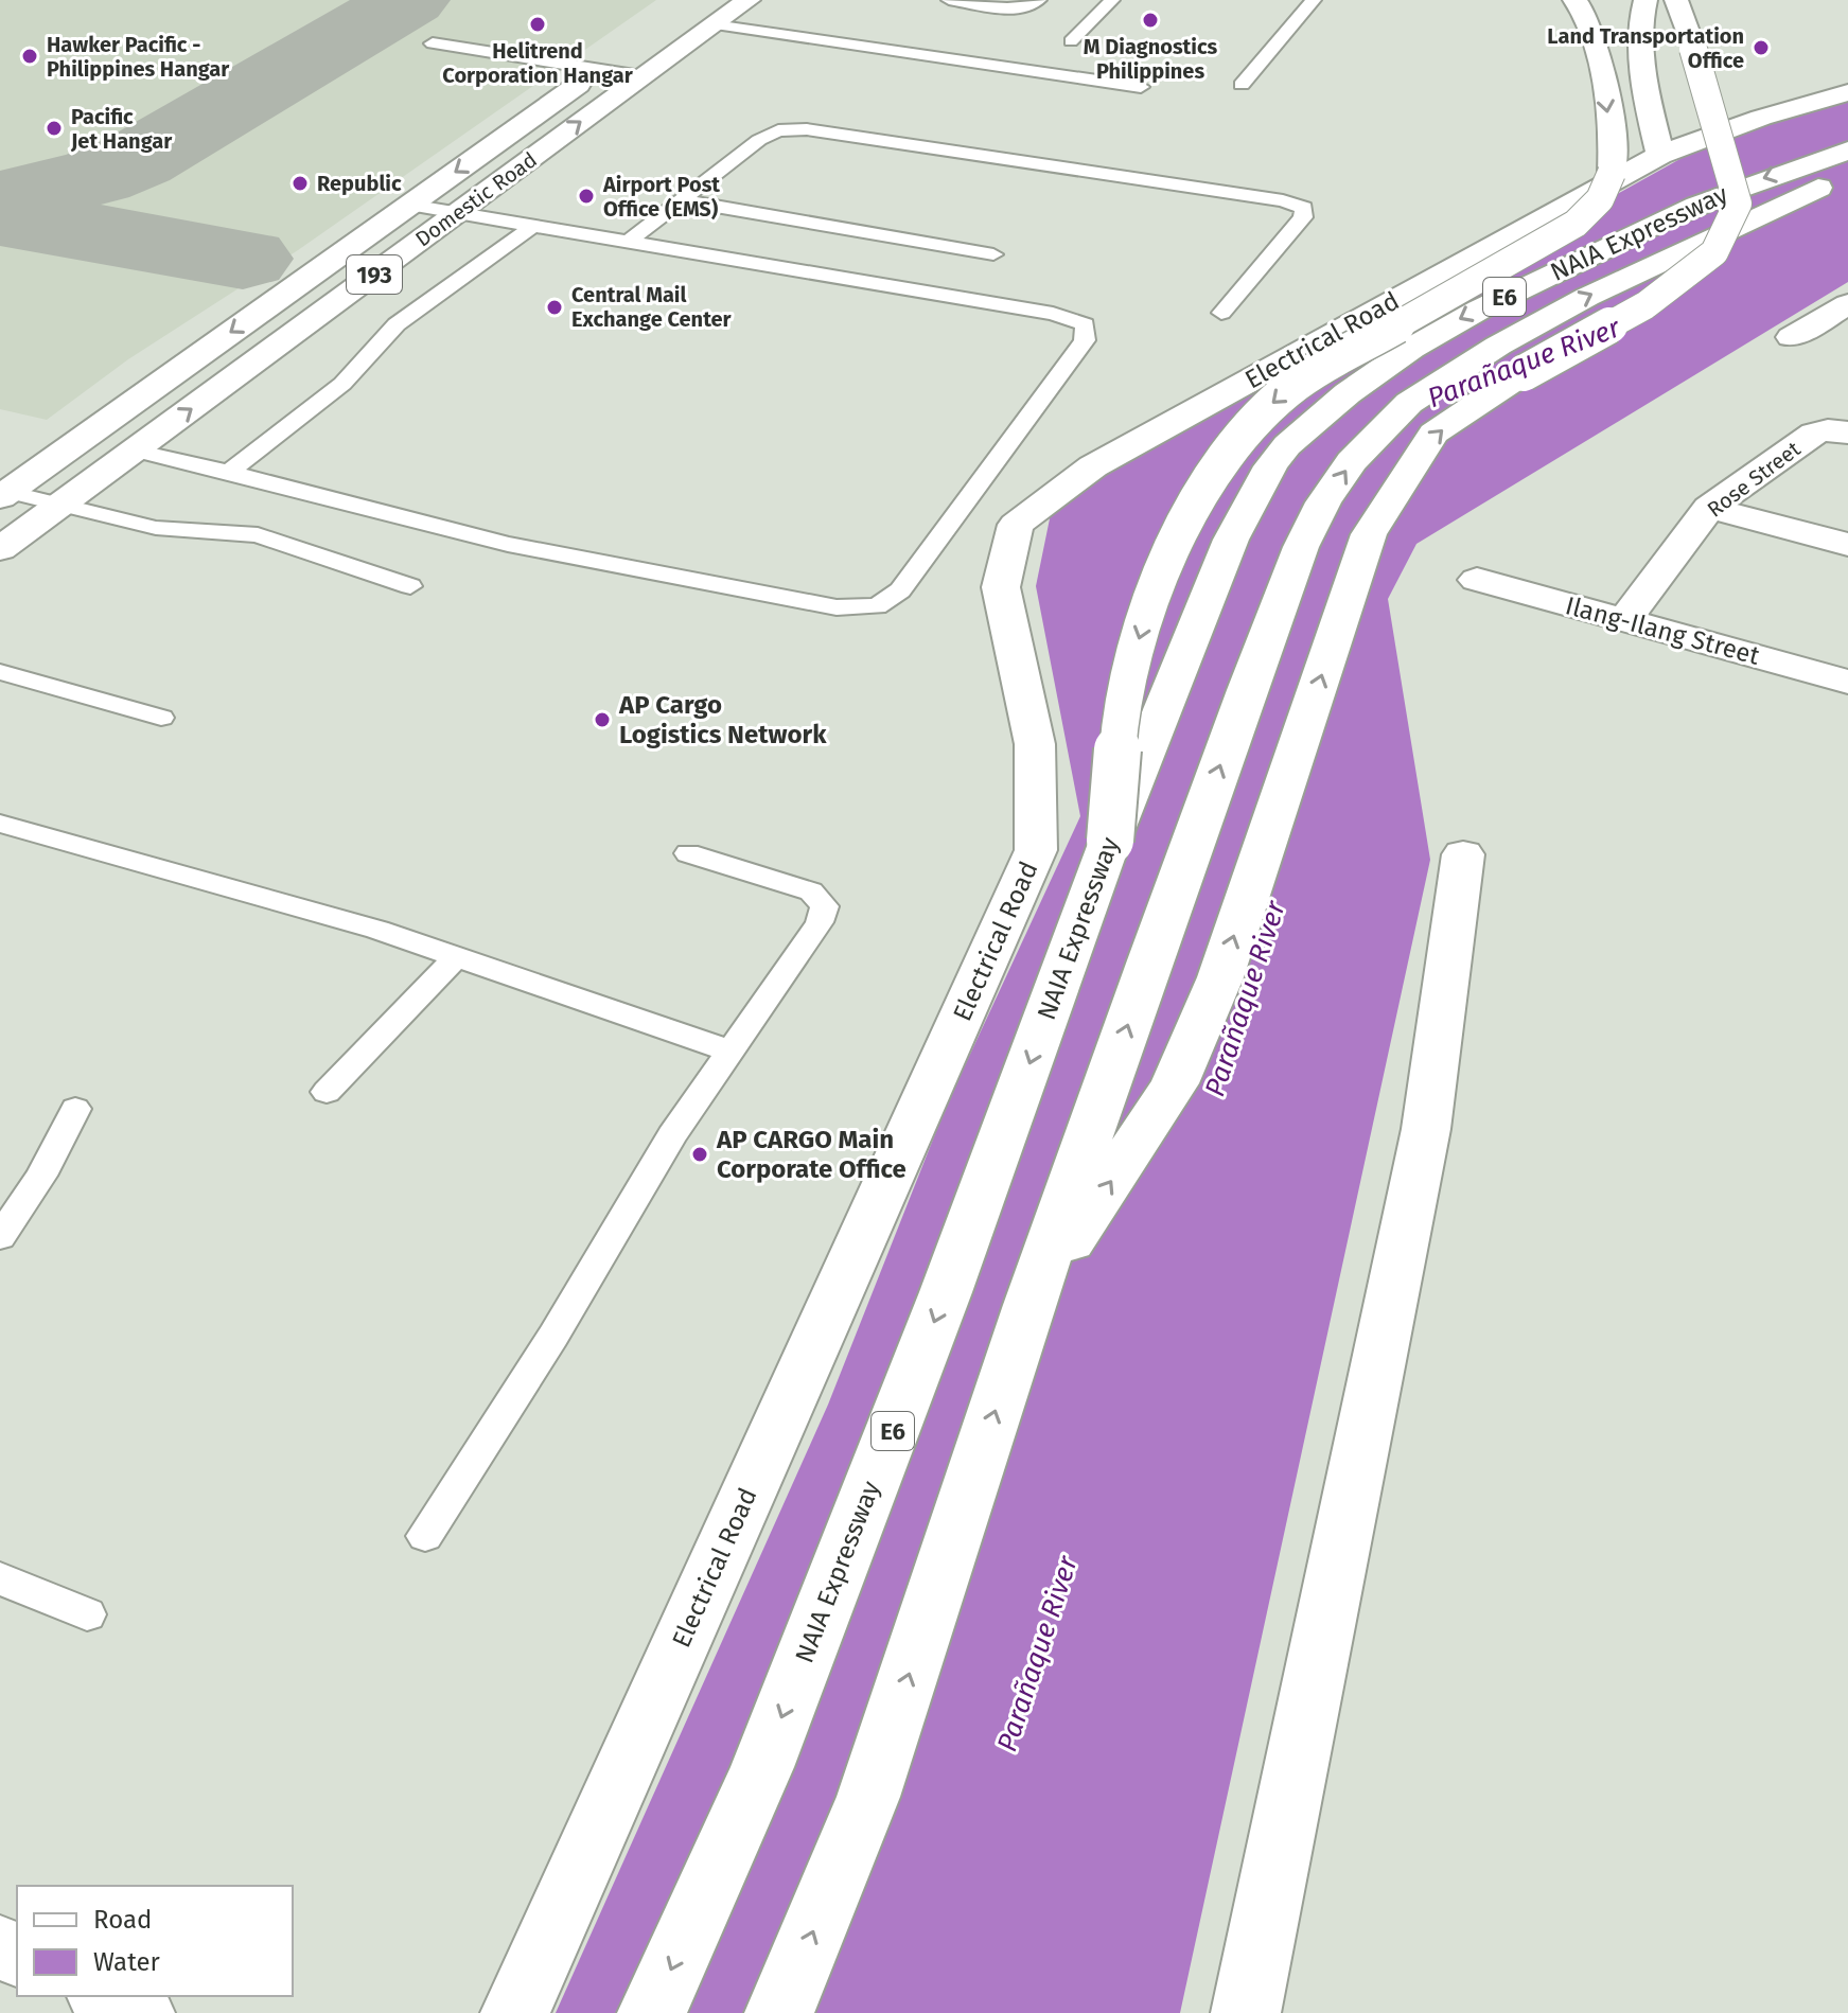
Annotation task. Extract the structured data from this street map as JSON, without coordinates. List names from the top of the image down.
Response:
{
  "streets": {
    "main road": [
      "Domestic Road",
      "NAIA Expressway",
      "193",
      "E6",
      "Electrical Road",
      "Rose Street",
      "Ilang-Ilang Street"
    ]
  },
  "crossings": [
    ["Rose Street", "Ilang-Ilang Street"]
  ],
  "water": ["Parañaque River"],
  "places": [
    "M Diagnostics Philippines",
    "Helitrend Corporation Hangar",
    "Land Transportation Office",
    "Hawker Pacific - Philippines Hangar",
    "Pacific Jet Hangar",
    "Republic",
    "Airport Post Office (EMS)",
    "Central Mail Exchange Center",
    "AP Cargo Logistics Network",
    "AP CARGO Main Corporate Office"
  ],
  "legend": ["Road", "Water"]
}
